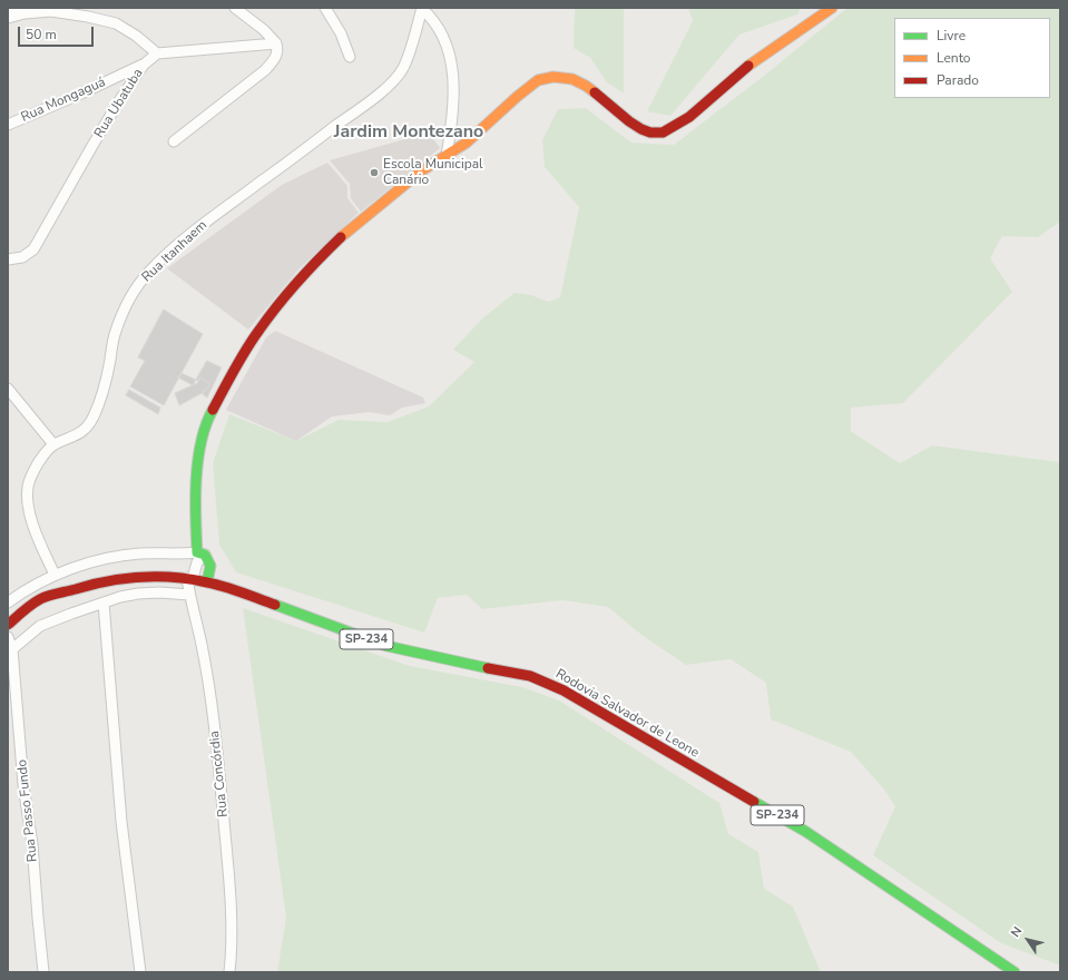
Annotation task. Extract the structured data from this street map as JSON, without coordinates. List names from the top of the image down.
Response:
{
  "streets": {
    "main road": ["SP-234", "Rodovia Salvador de Leone"],
    "street": [
      "Rua Mongaguá",
      "Rua Ubatuba",
      "Rua Itanhaem",
      "Rua Concórdia",
      "Rua Passo Fundo"
    ]
  },
  "crossings": [
    ["Rua Mongaguá", "Rua Ubatuba"],
    ["Rodovia Salvador de Leone", "Rua Concórdia"]
  ],
  "districts": ["Jardim Montezano"],
  "places": ["Escola Municipal Canário"],
  "legend": ["Livre", "Lento", "Parado"],
  "scale_bar": "50 m",
  "north": "top left"
}
